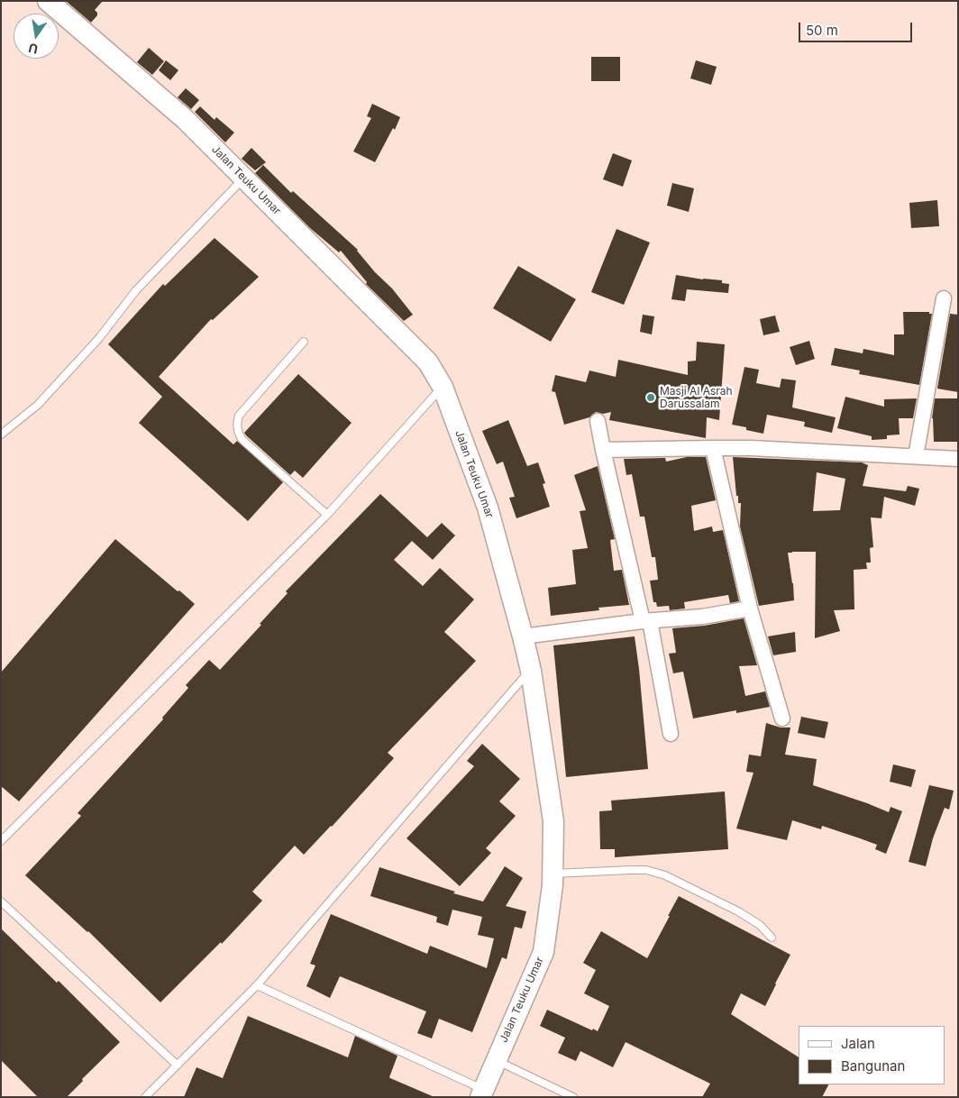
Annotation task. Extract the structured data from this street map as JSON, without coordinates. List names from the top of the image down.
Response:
{
  "streets": {
    "main road": ["Jalan Teuku Umar"]
  },
  "places": ["Masji Al Asrah Darussalam"],
  "legend": ["Jalan", "Bangunan"],
  "scale_bar": "50 m",
  "north": "bottom"
}
